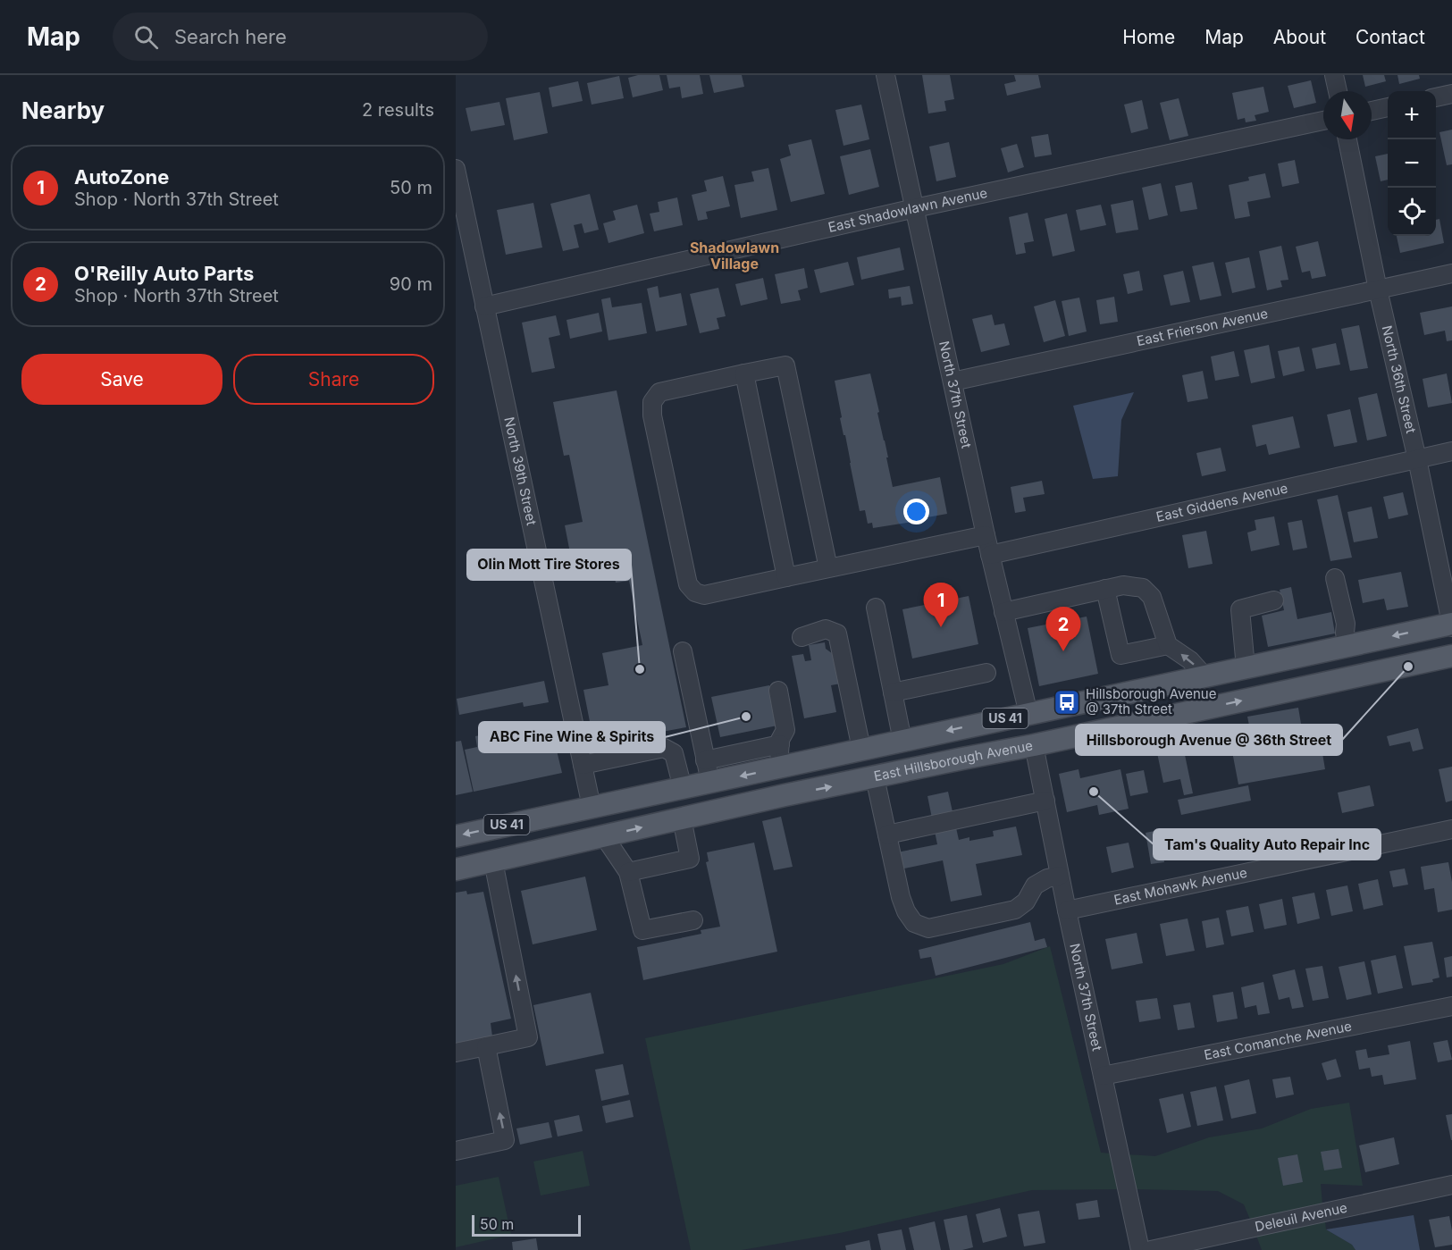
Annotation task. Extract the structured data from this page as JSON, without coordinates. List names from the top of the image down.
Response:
{
  "streets": {
    "main road": ["US 41", "East Hillsborough Avenue"],
    "street": [
      "East Shadowlawn Avenue",
      "East Frierson Avenue",
      "North 36th Street",
      "North 37th Street",
      "North 39th Street",
      "East Giddens Avenue",
      "East Mohawk Avenue",
      "East Comanche Avenue",
      "Deleuil Avenue"
    ]
  },
  "crossings": [
    ["East Shadowlawn Avenue", "North 37th Street"],
    ["East Shadowlawn Avenue", "North 39th Street"],
    ["East Frierson Avenue", "North 36th Street"],
    ["East Frierson Avenue", "North 37th Street"],
    ["North 36th Street", "East Giddens Avenue"],
    ["North 36th Street", "US 41"],
    ["North 37th Street", "East Giddens Avenue"],
    ["North 37th Street", "US 41"],
    ["North 37th Street", "East Hillsborough Avenue"],
    ["North 37th Street", "East Mohawk Avenue"],
    ["North 37th Street", "East Comanche Avenue"],
    ["North 39th Street", "US 41"]
  ],
  "districts": ["Shadowlawn Village"],
  "places": {
    "other": [
      "Hillsborough Avenue @ 36th Street",
      "Olin Mott Tire Stores",
      "ABC Fine Wine & Spirits",
      "Tam's Quality Auto Repair Inc"
    ],
    "bus stop": ["Hillsborough Avenue @ 37th Street"]
  },
  "scale_bar": "50 m",
  "north": "bottom",
  "page": {
    "header": "Map",
    "search": "Search here",
    "nav": [
      "Home",
      "Map",
      "About",
      "Contact"
    ],
    "heading": ["Nearby", "2 results"],
    "map_buttons": ["+", "−"],
    "list": [
      {
        "mark": "1",
        "name": "AutoZone",
        "note": "Shop · North 37th Street",
        "value": "50 m"
      },
      {
        "mark": "2",
        "name": "O'Reilly Auto Parts",
        "note": "Shop · North 37th Street",
        "value": "90 m"
      }
    ],
    "buttons": ["Save", "Share"],
    "pins": ["1", "2"],
    "scale": "50 m"
  }
}
